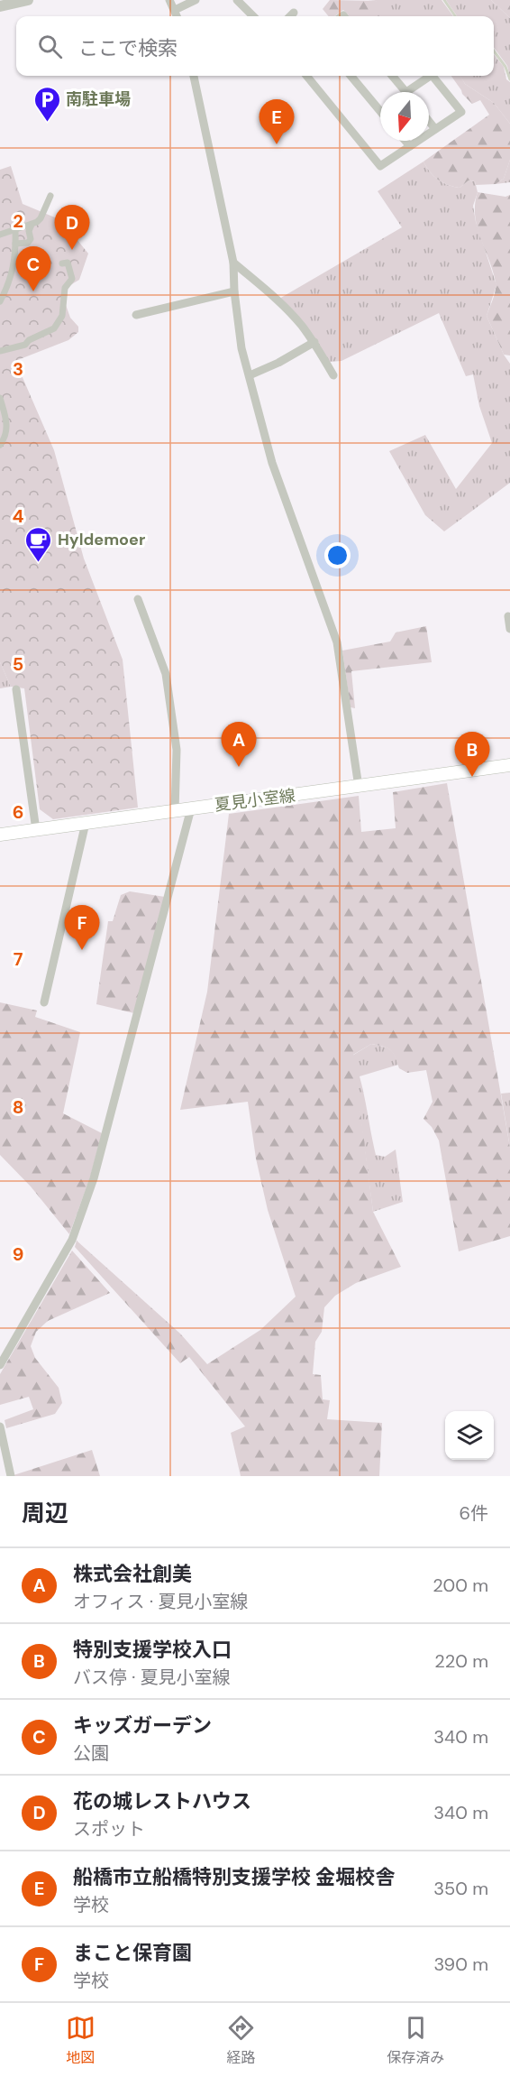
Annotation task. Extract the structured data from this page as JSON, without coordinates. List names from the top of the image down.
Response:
{
  "streets": {
    "main road": ["夏見小室線"]
  },
  "places": {
    "parking": ["南駐車場"],
    "cafe": ["Hyldemoer"]
  },
  "north": "bottom",
  "page": {
    "search": "ここで検索",
    "pins": [
      "E",
      "D",
      "C",
      "A",
      "B",
      "F"
    ],
    "heading": ["周辺", "6件"],
    "list": [
      {
        "mark": "A",
        "name": "株式会社創美",
        "note": "オフィス · 夏見小室線",
        "value": "200 m"
      },
      {
        "mark": "B",
        "name": "特別支援学校入口",
        "note": "バス停 · 夏見小室線",
        "value": "220 m"
      },
      {
        "mark": "C",
        "name": "キッズガーデン",
        "note": "公園",
        "value": "340 m"
      },
      {
        "mark": "D",
        "name": "花の城レストハウス",
        "note": "スポット",
        "value": "340 m"
      },
      {
        "mark": "E",
        "name": "船橋市立船橋特別支援学校 金堀校舎",
        "note": "学校",
        "value": "350 m"
      },
      {
        "mark": "F",
        "name": "まこと保育園",
        "note": "学校",
        "value": "390 m"
      }
    ],
    "nav": ["地図", "経路", "保存済み"]
  },
  "grid": {
    "rows": [
      "2",
      "3",
      "4",
      "5",
      "6",
      "7",
      "8",
      "9"
    ]
  }
}
